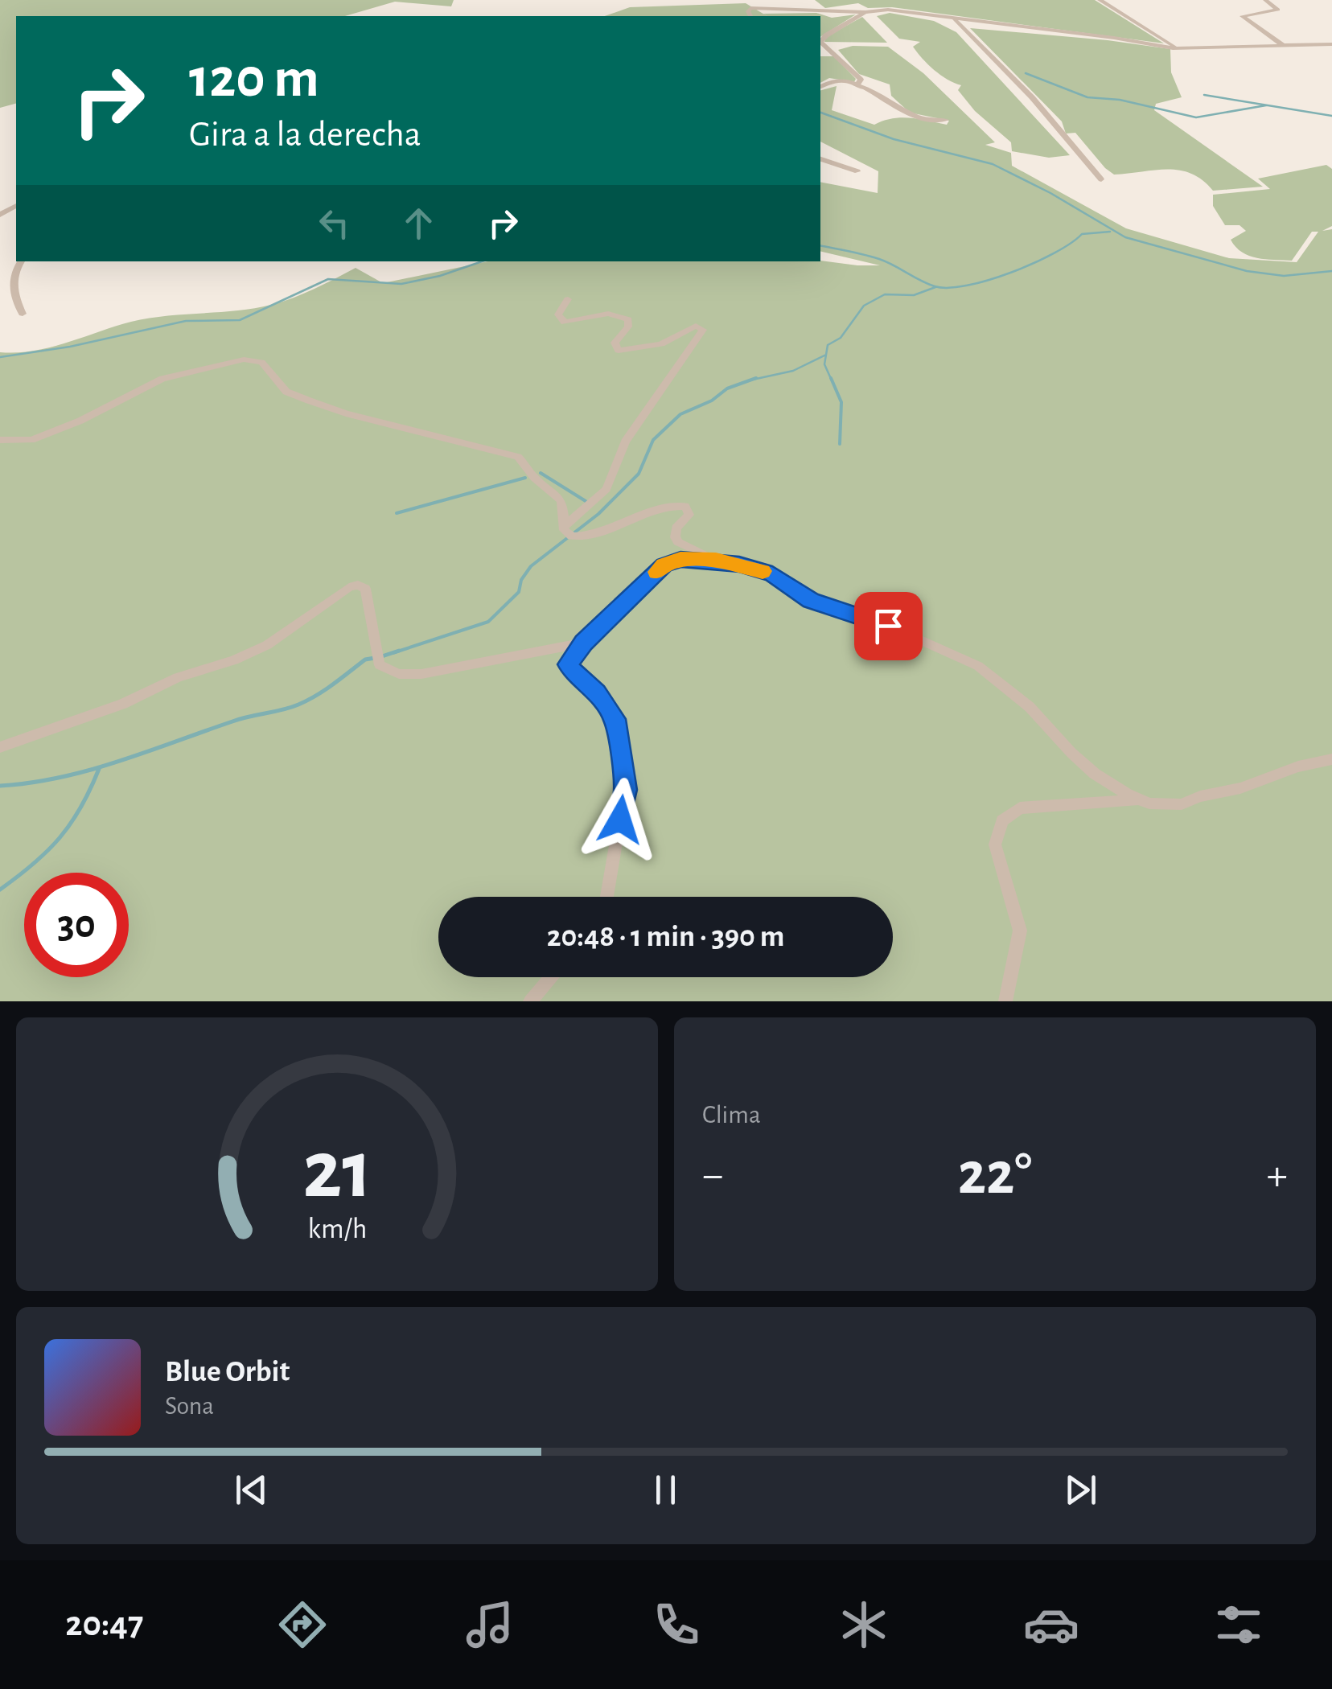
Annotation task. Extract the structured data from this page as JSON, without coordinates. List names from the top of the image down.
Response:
{
  "page": {
    "turn": ["120 m", "Gira a la derecha"],
    "limit": "30",
    "trip": "20:48 · 1 min · 390 m",
    "tile": "Clima",
    "heat": ["−", "22°", "+"],
    "song": ["Blue Orbit", "Sona"],
    "tabs": "20:47",
    "gauge": ["21", "km/h"]
  }
}
